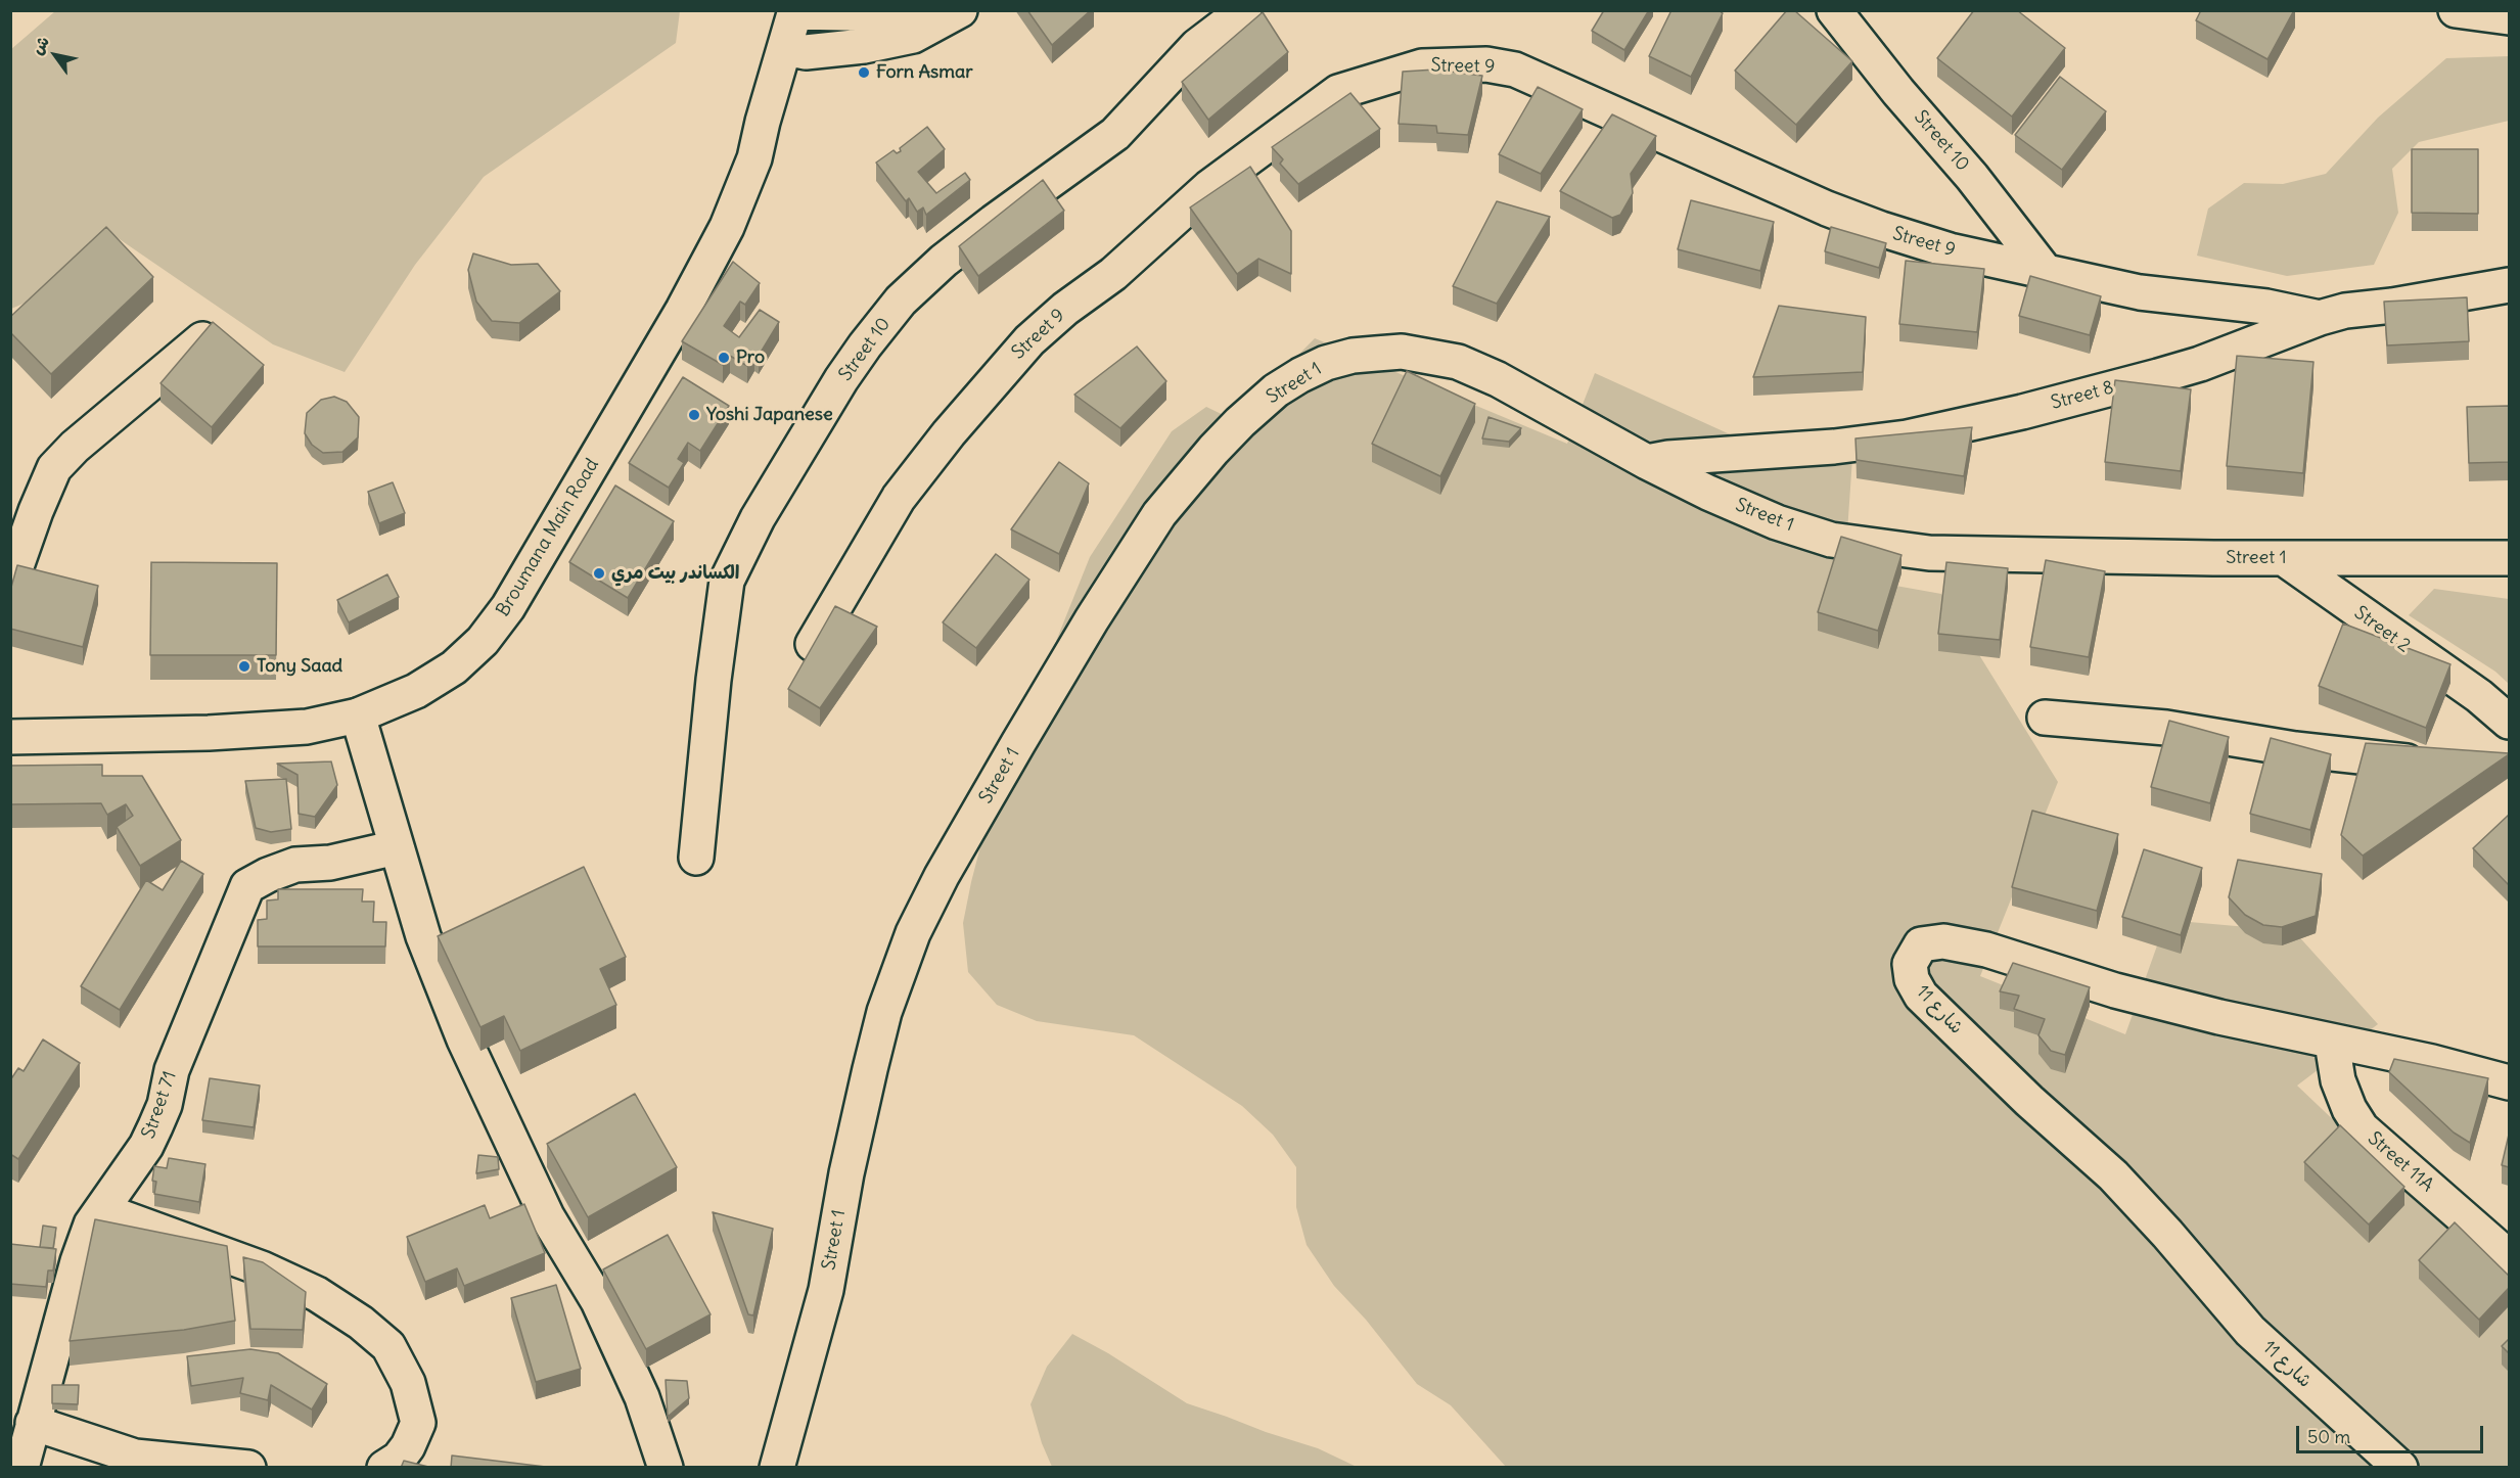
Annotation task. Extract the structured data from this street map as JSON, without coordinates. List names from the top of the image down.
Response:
{
  "streets": {
    "street": [
      "Street 9",
      "Street 10",
      "Street 1",
      "Street 8",
      "Broumana Main Road",
      "Street 2",
      "شارع 11",
      "Street 71",
      "Street 11A"
    ]
  },
  "crossings": [
    ["Street 9", "Street 10"],
    ["Street 9", "Street 8"],
    ["Street 1", "Street 8"],
    ["Street 1", "Street 2"],
    ["شارع 11", "Street 11A"]
  ],
  "places": [
    "Forn Asmar",
    "Pro",
    "Yoshi Japanese",
    "الكساندر بيت مري",
    "Tony Saad"
  ],
  "scale_bar": "50 m",
  "north": "top left"
}
